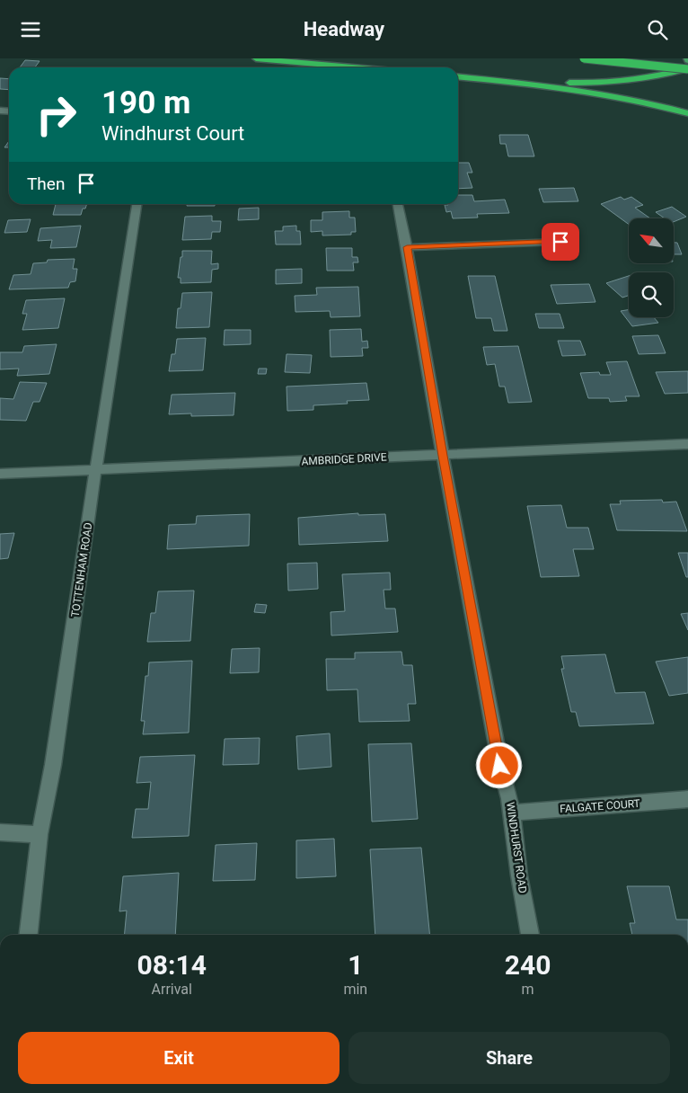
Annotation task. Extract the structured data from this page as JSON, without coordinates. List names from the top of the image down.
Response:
{
  "streets": {
    "street": [
      "AMBRIDGE DRIVE",
      "TOTTENHAM ROAD",
      "FALGATE COURT",
      "WINDHURST ROAD"
    ]
  },
  "crossings": [
    ["AMBRIDGE DRIVE", "TOTTENHAM ROAD"],
    ["AMBRIDGE DRIVE", "WINDHURST ROAD"],
    ["FALGATE COURT", "WINDHURST ROAD"]
  ],
  "north": "top left",
  "page": {
    "header": "Headway",
    "turn": ["190 m", "Windhurst Court"],
    "then": "Then",
    "eta": [
      "08:14",
      "Arrival",
      "1",
      "min",
      "240",
      "m"
    ],
    "buttons": ["Exit", "Share"]
  }
}
